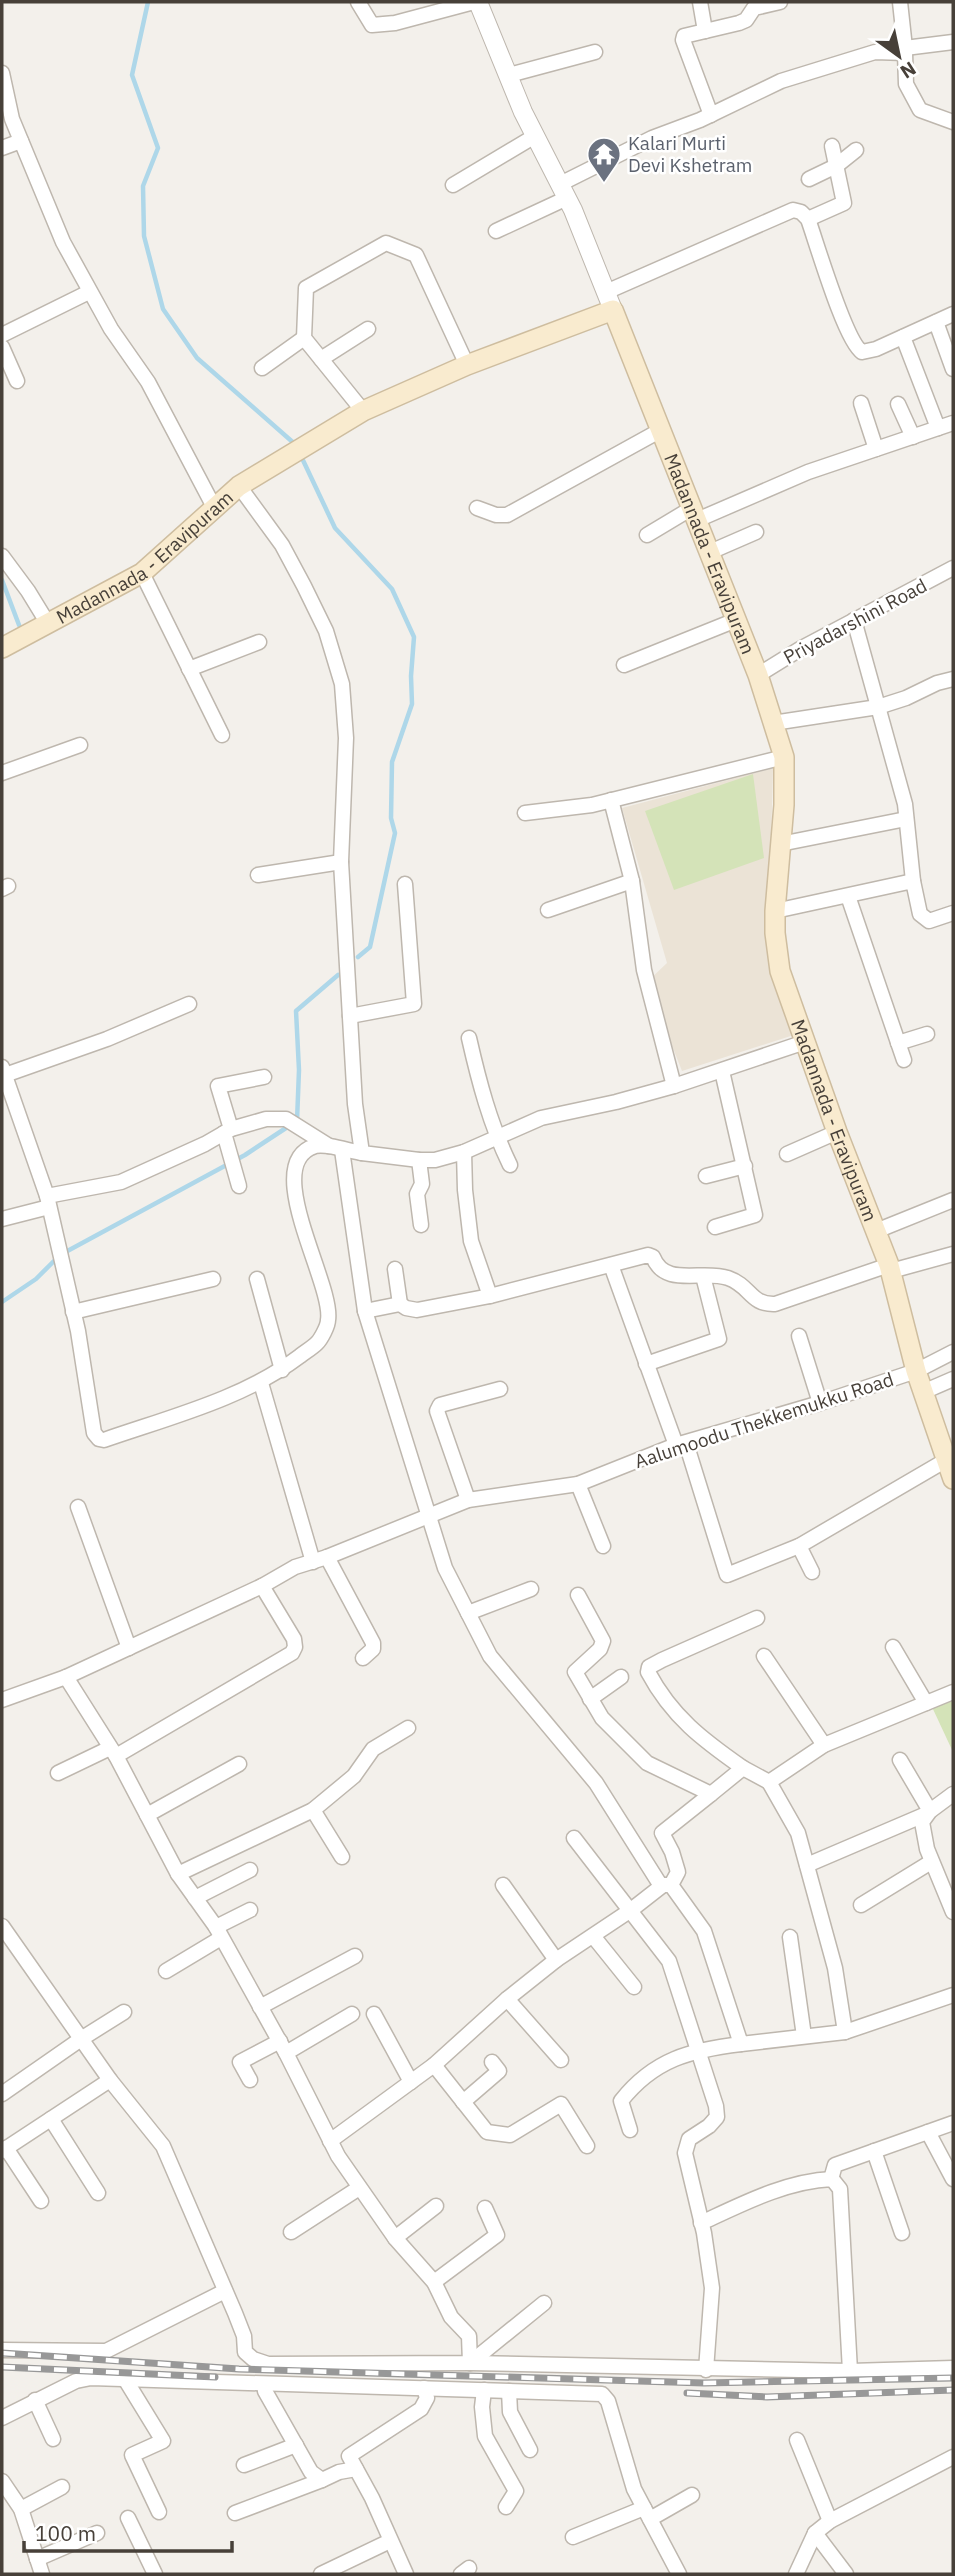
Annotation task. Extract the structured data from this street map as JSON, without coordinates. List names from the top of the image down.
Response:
{
  "streets": {
    "main road": ["Madannada - Eravipuram"],
    "street": ["Priyadarshini Road", "Aalumoodu Thekkemukku Road"]
  },
  "crossings": [
    ["Madannada - Eravipuram", "Priyadarshini Road"],
    ["Madannada - Eravipuram", "Aalumoodu Thekkemukku Road"]
  ],
  "places": {
    "temple": ["Kalari Murti Devi Kshetram"]
  },
  "scale_bar": "100 m",
  "north": "bottom right"
}
